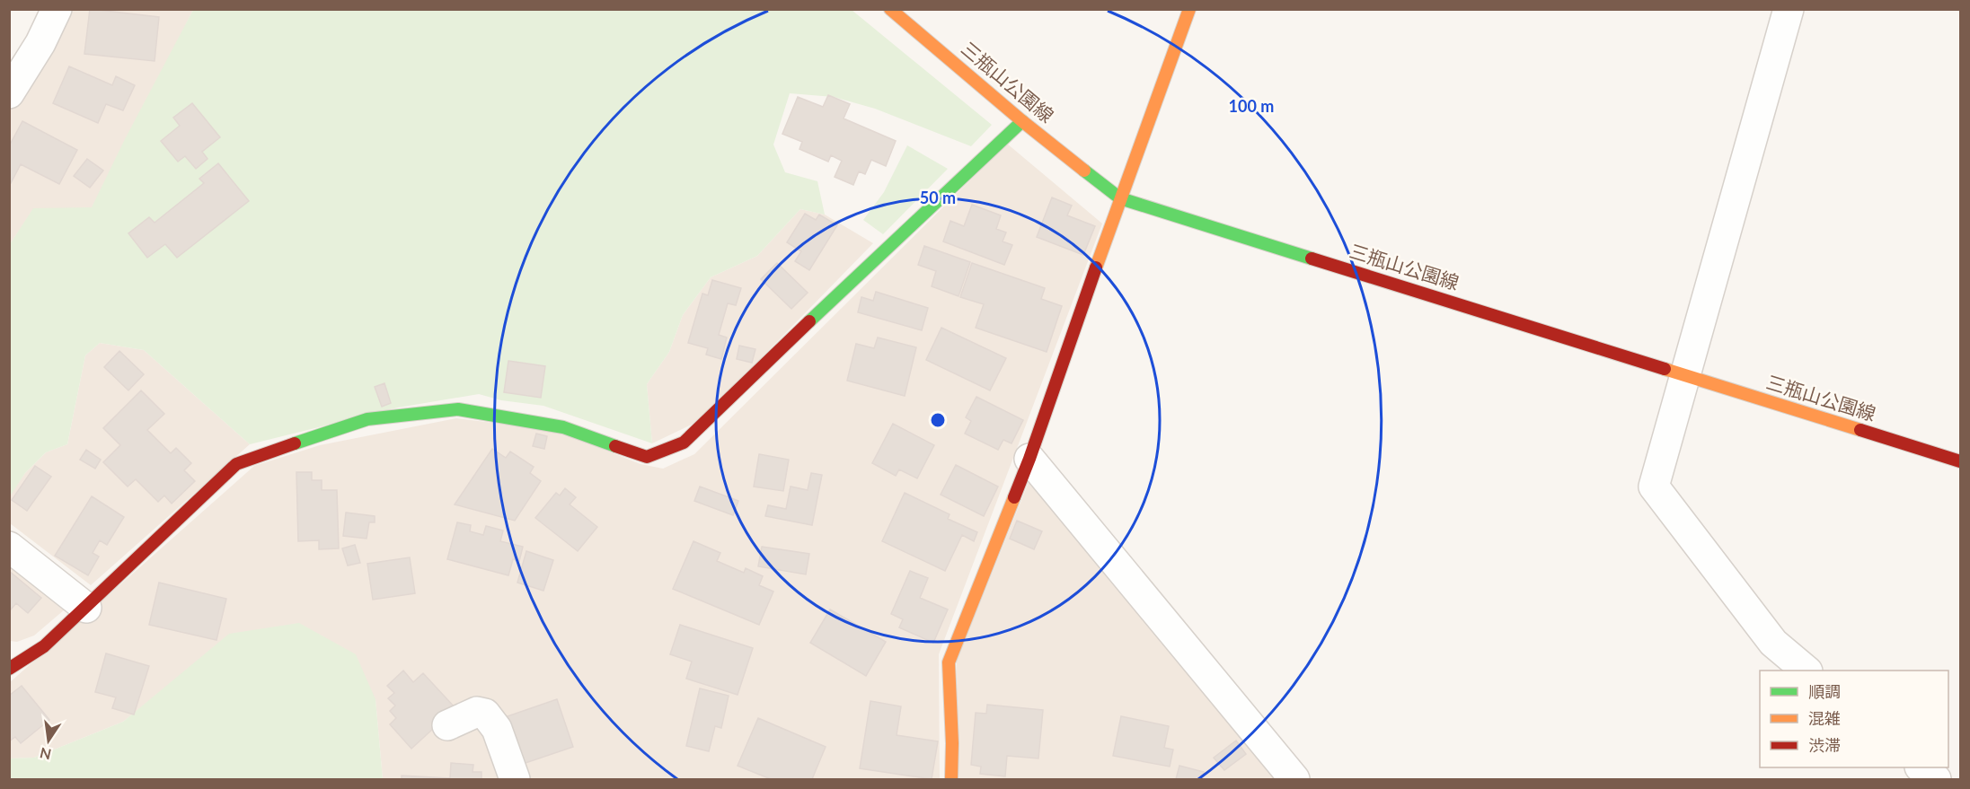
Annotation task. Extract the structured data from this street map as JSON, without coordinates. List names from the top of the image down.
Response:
{
  "streets": {
    "street": ["三瓶山公園線"]
  },
  "legend": ["順調", "混雑", "渋滞"],
  "north": "bottom",
  "rings": ["100 m", "50 m"]
}
